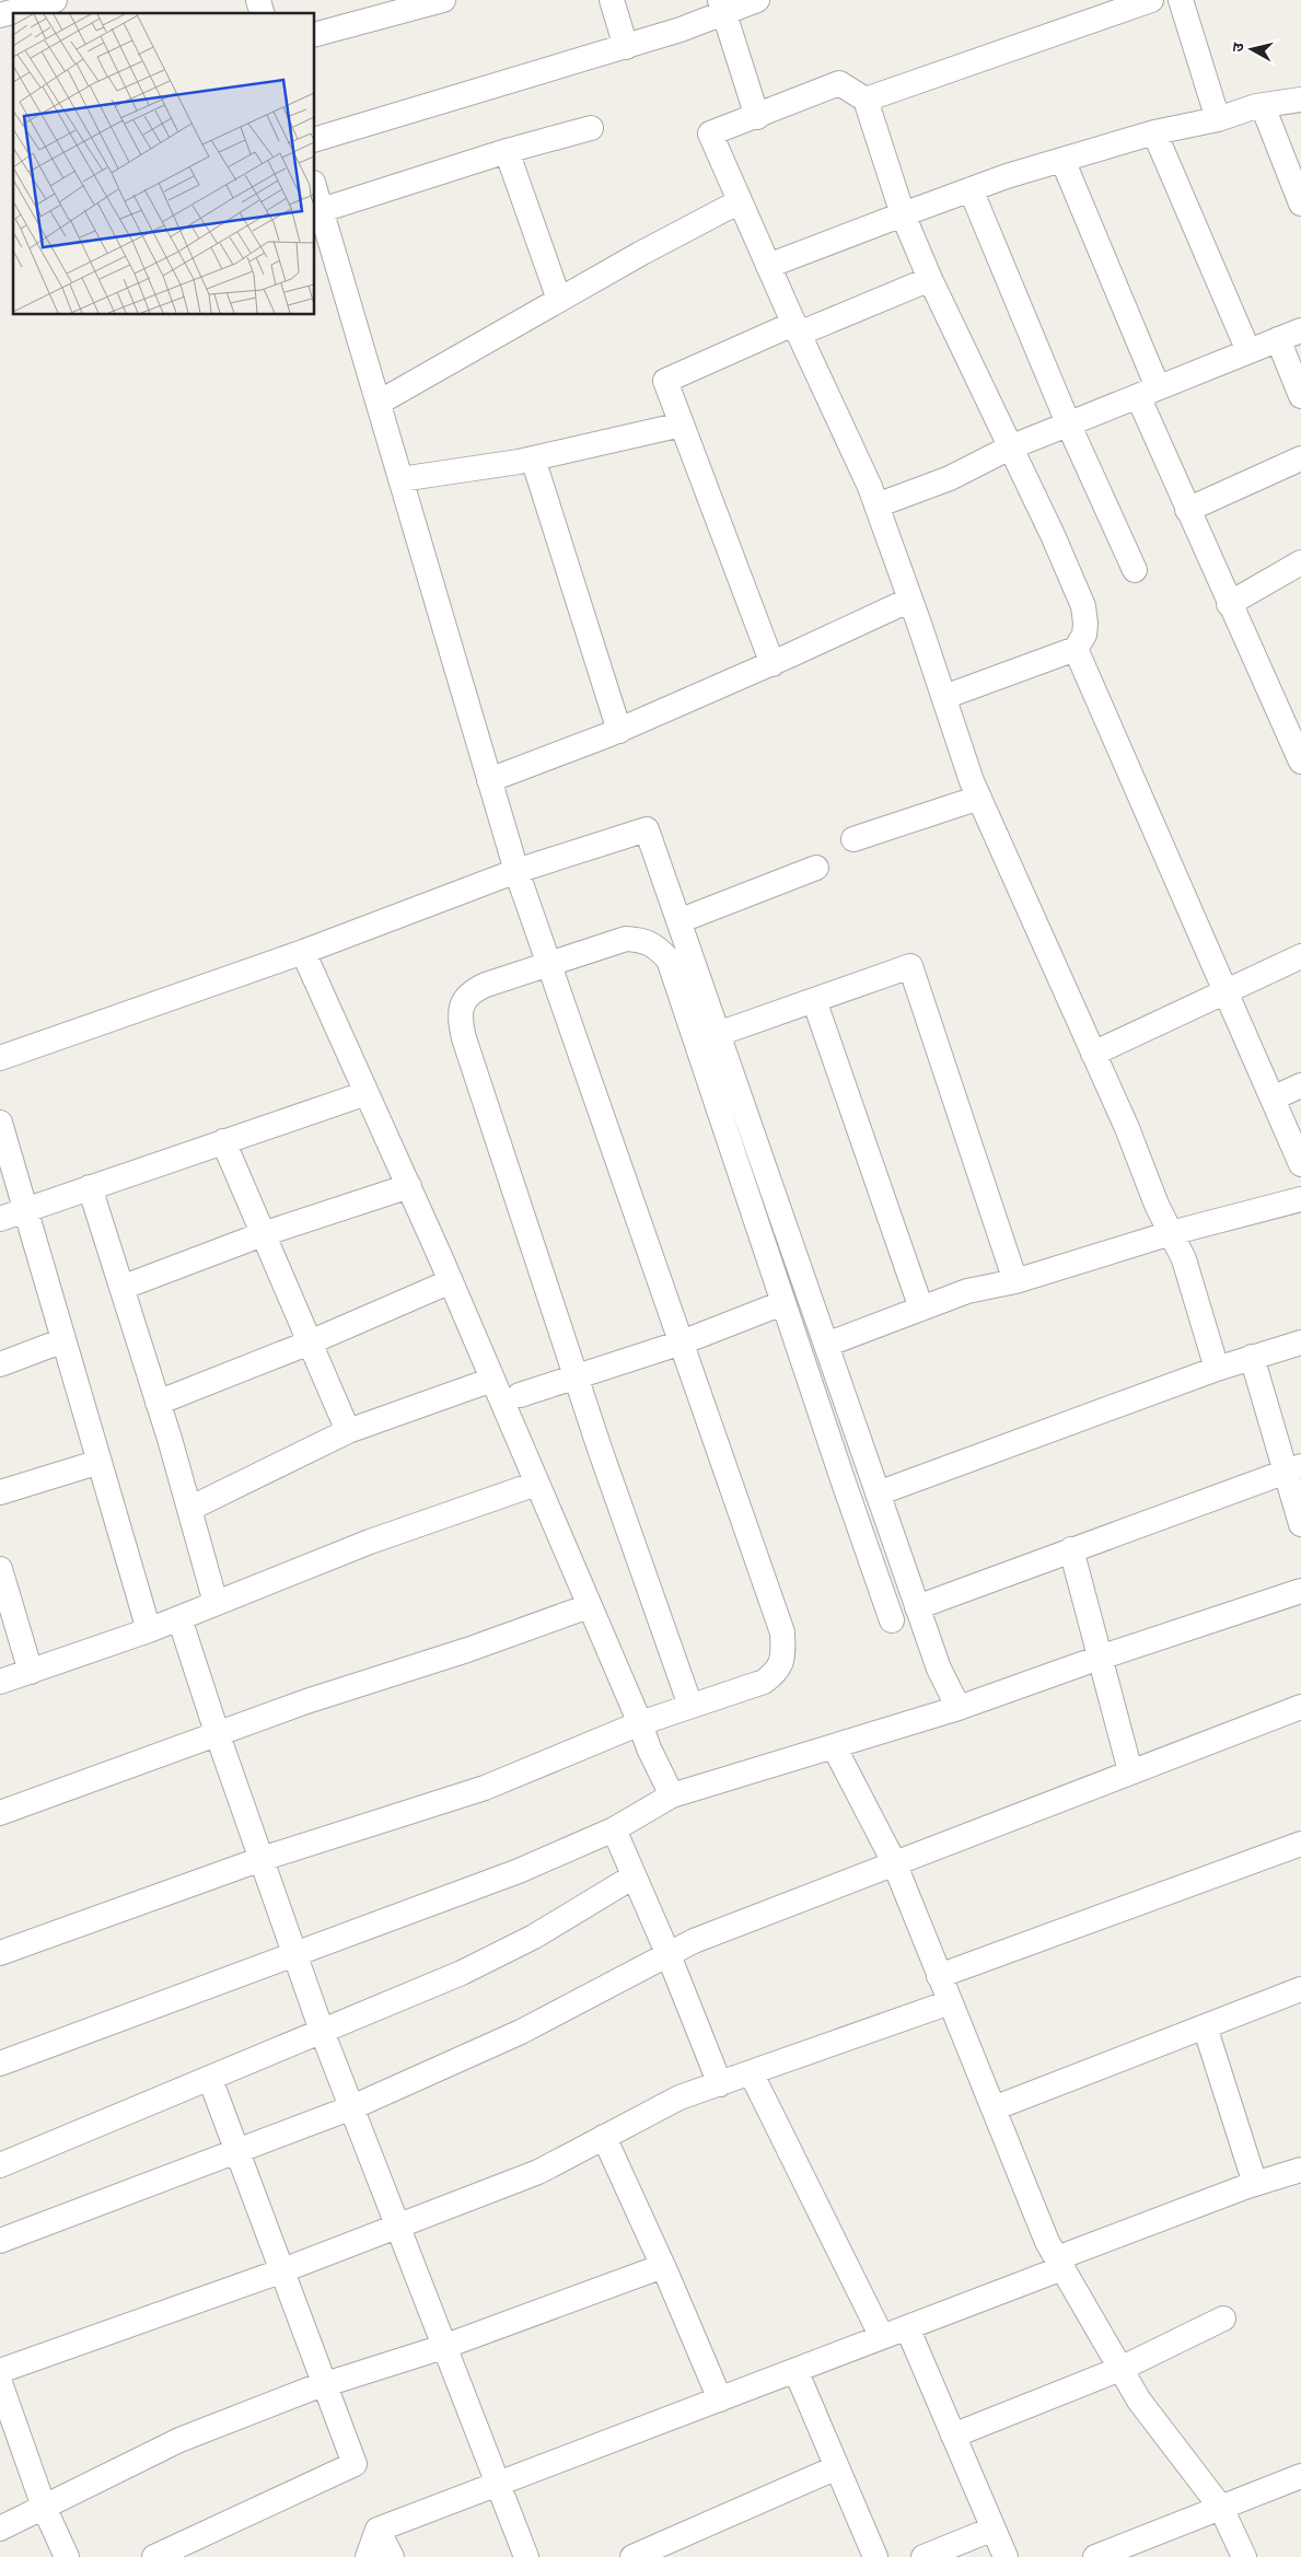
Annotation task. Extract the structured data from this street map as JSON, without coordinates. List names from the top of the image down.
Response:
{
  "north": "left"
}
